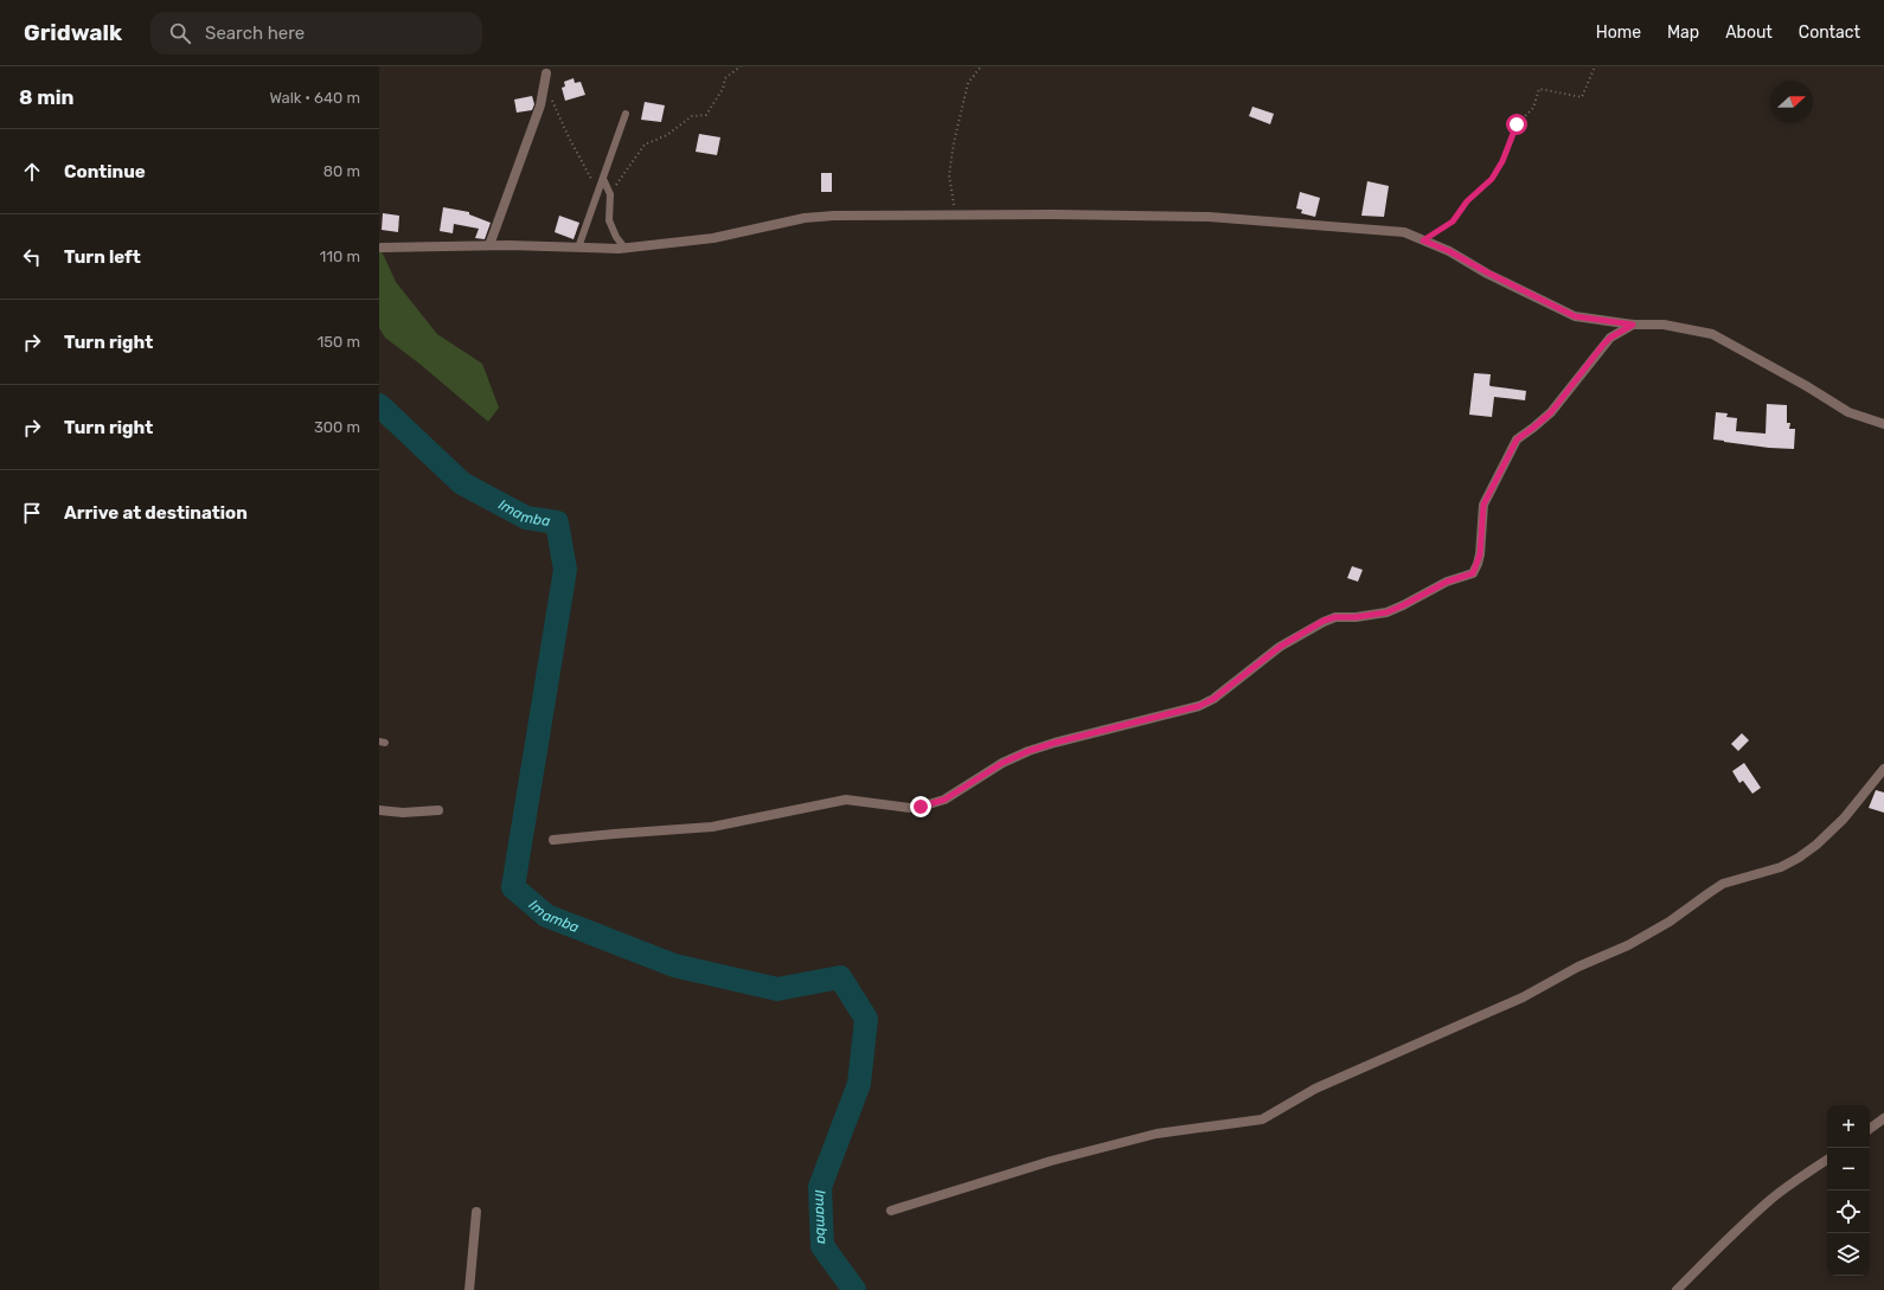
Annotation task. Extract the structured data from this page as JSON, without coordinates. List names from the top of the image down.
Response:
{
  "water": ["Imamba"],
  "north": "right",
  "page": {
    "header": "Gridwalk",
    "search": "Search here",
    "nav": [
      "Home",
      "Map",
      "About",
      "Contact"
    ],
    "heading": ["8 min", "Walk · 640 m"],
    "list": [
      ["Continue", "80 m"],
      ["Turn left", "110 m"],
      ["Turn right", "150 m"],
      ["Turn right", "300 m"],
      "Arrive at destination"
    ],
    "map_buttons": ["+", "−"]
  }
}
